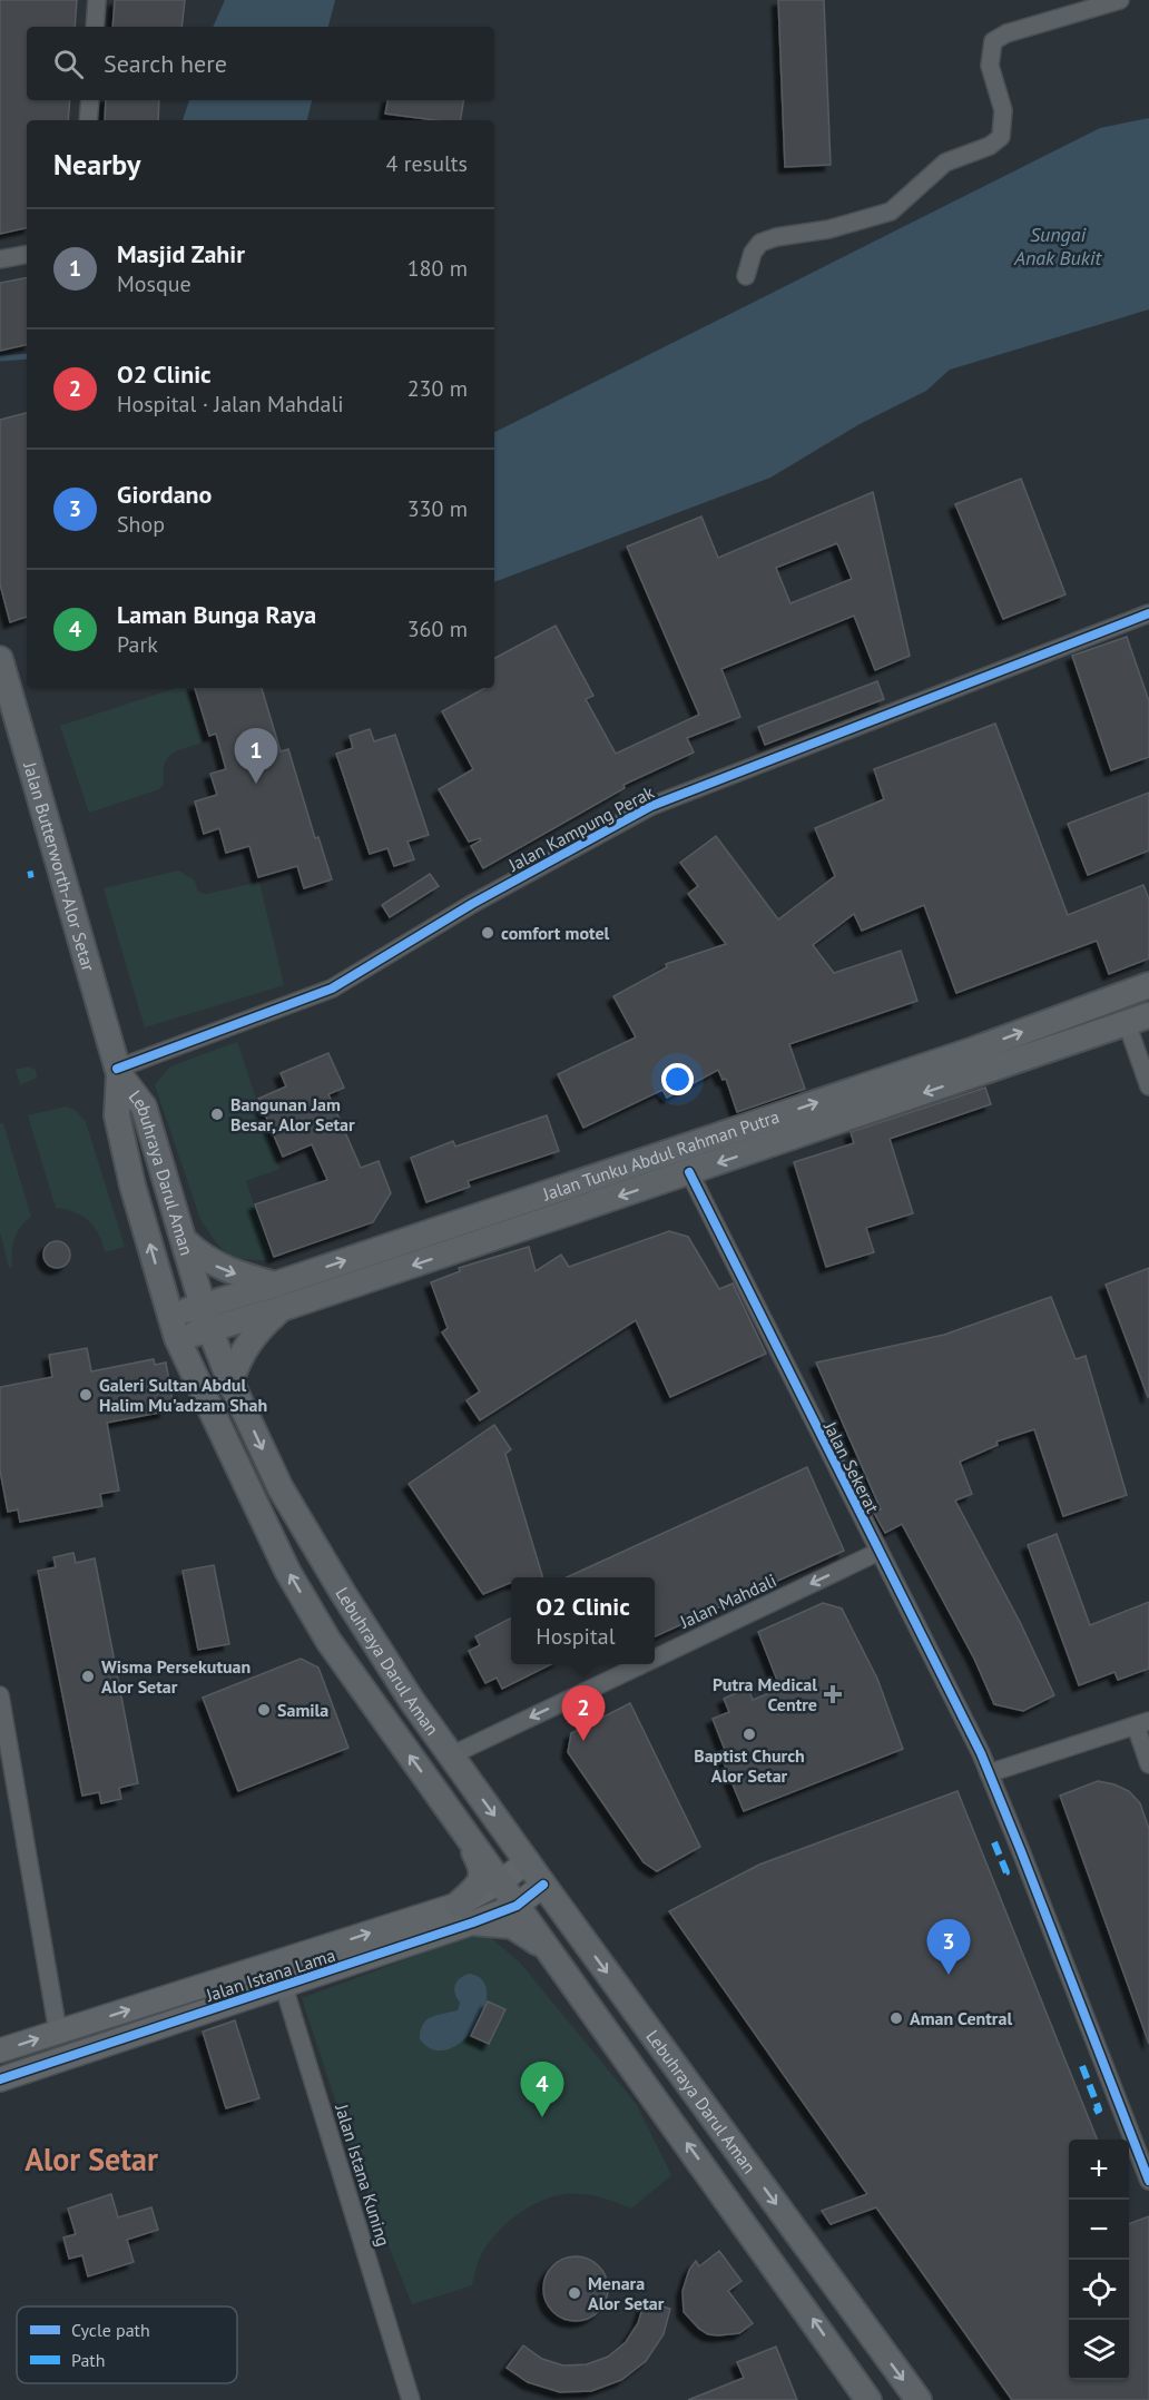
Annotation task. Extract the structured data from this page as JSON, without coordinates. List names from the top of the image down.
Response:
{
  "streets": {
    "main road": ["Jalan Butterworth-Alor Setar", "Jalan Tunku Abdul Rahman Putra", "Lebuhraya Darul Aman"],
    "street": [
      "Jalan Kampung Perak",
      "Jalan Sekerat",
      "Jalan Mahdali",
      "Jalan Istana Lama",
      "Jalan Istana Kuning"
    ]
  },
  "crossings": [
    ["Jalan Kampung Perak", "Jalan Butterworth-Alor Setar"],
    ["Jalan Kampung Perak", "Lebuhraya Darul Aman"],
    ["Jalan Butterworth-Alor Setar", "Lebuhraya Darul Aman"],
    ["Jalan Tunku Abdul Rahman Putra", "Lebuhraya Darul Aman"],
    ["Jalan Tunku Abdul Rahman Putra", "Jalan Sekerat"],
    ["Lebuhraya Darul Aman", "Jalan Mahdali"],
    ["Lebuhraya Darul Aman", "Jalan Istana Lama"],
    ["Jalan Sekerat", "Jalan Mahdali"],
    ["Jalan Istana Lama", "Jalan Istana Kuning"]
  ],
  "one_way": ["Jalan Mahdali"],
  "districts": ["Alor Setar"],
  "water": ["Sungai Anak Bukit"],
  "places": {
    "other": [
      "comfort motel",
      "Bangunan Jam Besar, Alor Setar",
      "Galeri Sultan Abdul Halim Mu'adzam Shah",
      "Wisma Persekutuan Alor Setar",
      "Samila",
      "Baptist Church Alor Setar",
      "Aman Central",
      "Menara Alor Setar"
    ],
    "health": ["Putra Medical Centre"]
  },
  "legend": ["Cycle path", "Path"],
  "page": {
    "search": "Search here",
    "heading": ["Nearby", "4 results"],
    "list": [
      {
        "mark": "1",
        "name": "Masjid Zahir",
        "note": "Mosque",
        "value": "180 m"
      },
      {
        "mark": "2",
        "name": "O2 Clinic",
        "note": "Hospital · Jalan Mahdali",
        "value": "230 m"
      },
      {
        "mark": "3",
        "name": "Giordano",
        "note": "Shop",
        "value": "330 m"
      },
      {
        "mark": "4",
        "name": "Laman Bunga Raya",
        "note": "Park",
        "value": "360 m"
      }
    ],
    "pins": [
      "1",
      "2",
      "3",
      "4"
    ],
    "popup": ["O2 Clinic", "Hospital"],
    "map_buttons": ["+", "−"]
  }
}
